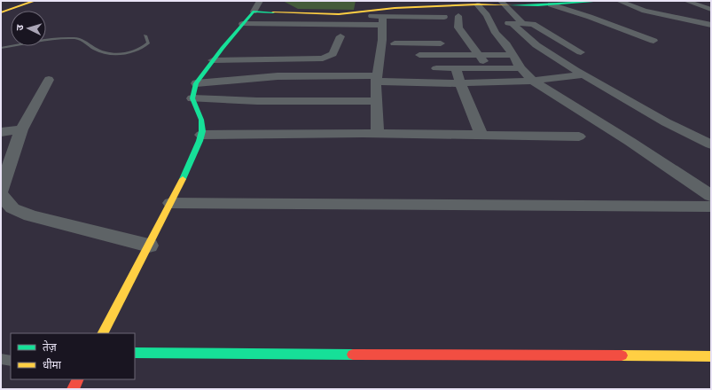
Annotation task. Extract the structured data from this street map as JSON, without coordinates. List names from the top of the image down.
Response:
{
  "legend": ["तेज़", "धीमा"],
  "north": "left"
}
